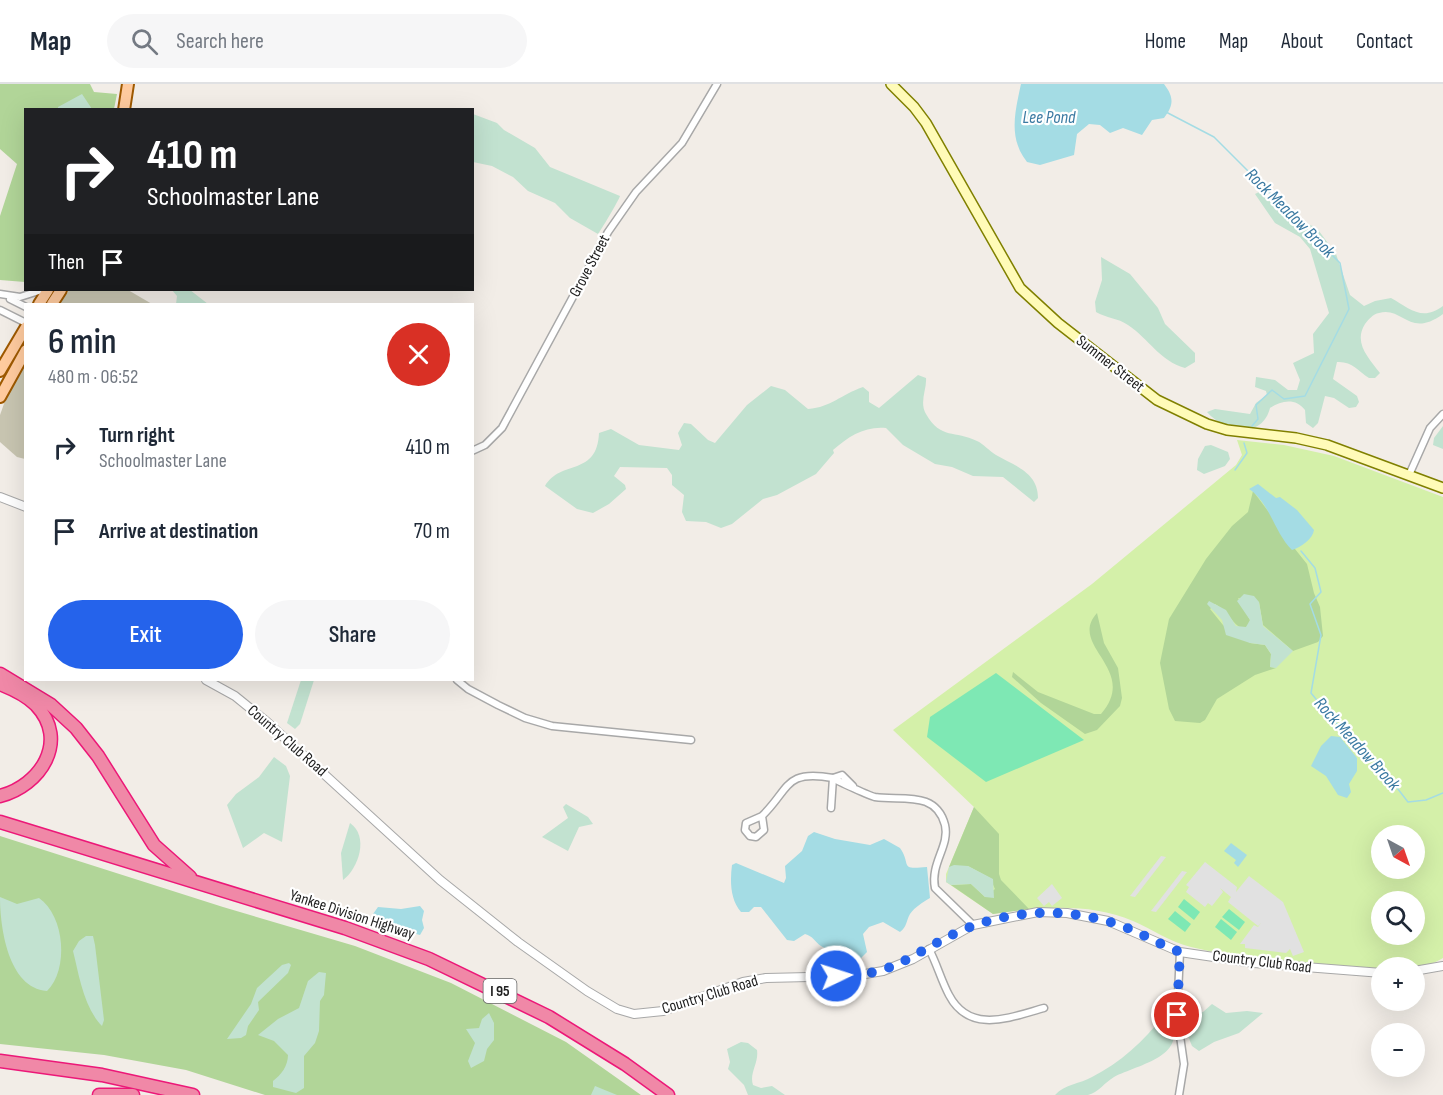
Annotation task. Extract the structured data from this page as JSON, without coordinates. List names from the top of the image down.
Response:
{
  "streets": {
    "highway": ["Yankee Division Highway", "I 95"],
    "main road": ["Summer Street"],
    "street": ["Grove Street", "Country Club Road"]
  },
  "water": ["Lee Pond", "Rock Meadow Brook"],
  "north": "bottom right",
  "page": {
    "header": "Map",
    "search": "Search here",
    "nav": [
      "Home",
      "Map",
      "About",
      "Contact"
    ],
    "turn": ["410 m", "Schoolmaster Lane"],
    "then": "Then",
    "heading": ["6 min", "480 m · 06:52"],
    "list": [
      {
        "name": "Turn right",
        "note": "Schoolmaster Lane",
        "value": "410 m"
      },
      {
        "name": "Arrive at destination",
        "value": "70 m"
      }
    ],
    "buttons": ["Exit", "Share"],
    "map_buttons": ["+", "−"]
  }
}
